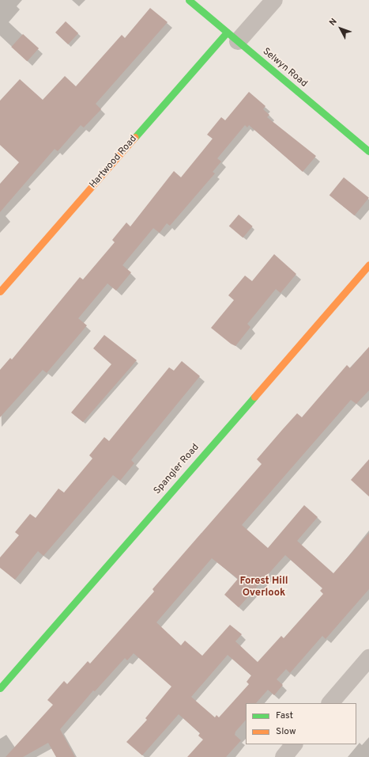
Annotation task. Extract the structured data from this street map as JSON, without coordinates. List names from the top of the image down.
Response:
{
  "streets": {
    "street": ["Selwyn Road", "Hartwood Road", "Spangler Road"]
  },
  "crossings": [
    ["Selwyn Road", "Hartwood Road"]
  ],
  "districts": ["Forest Hill Overlook"],
  "legend": ["Fast", "Slow"],
  "north": "top left"
}
